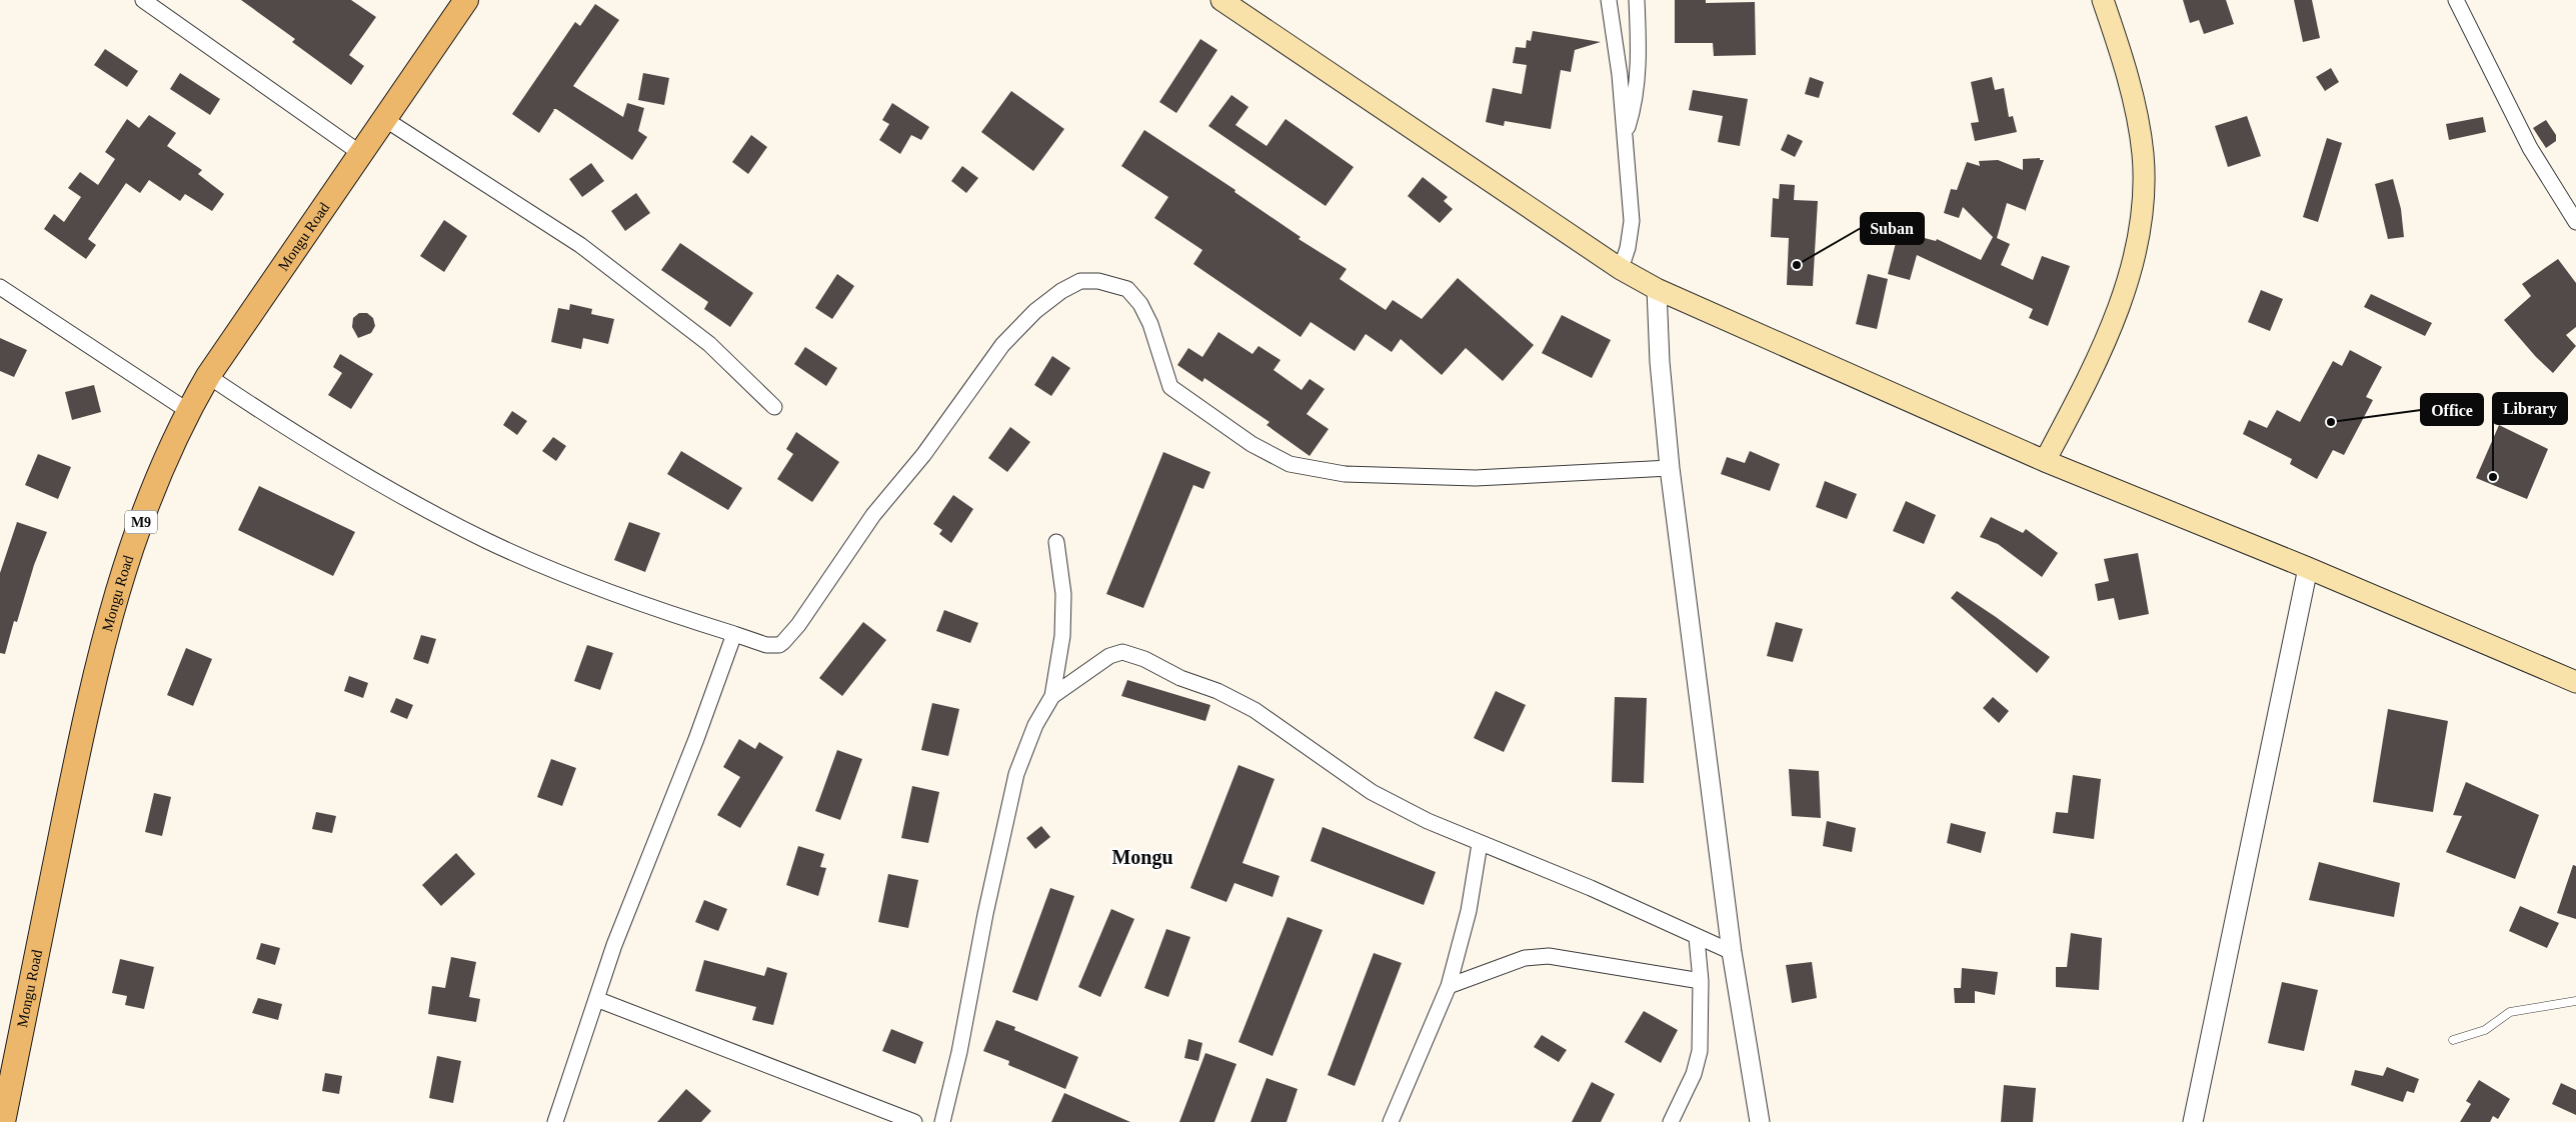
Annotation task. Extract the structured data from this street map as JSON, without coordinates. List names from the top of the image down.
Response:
{
  "streets": {
    "main road": ["Mongu Road", "M9"]
  },
  "districts": ["Mongu"],
  "places": ["Suban", "Office", "Library"]
}
